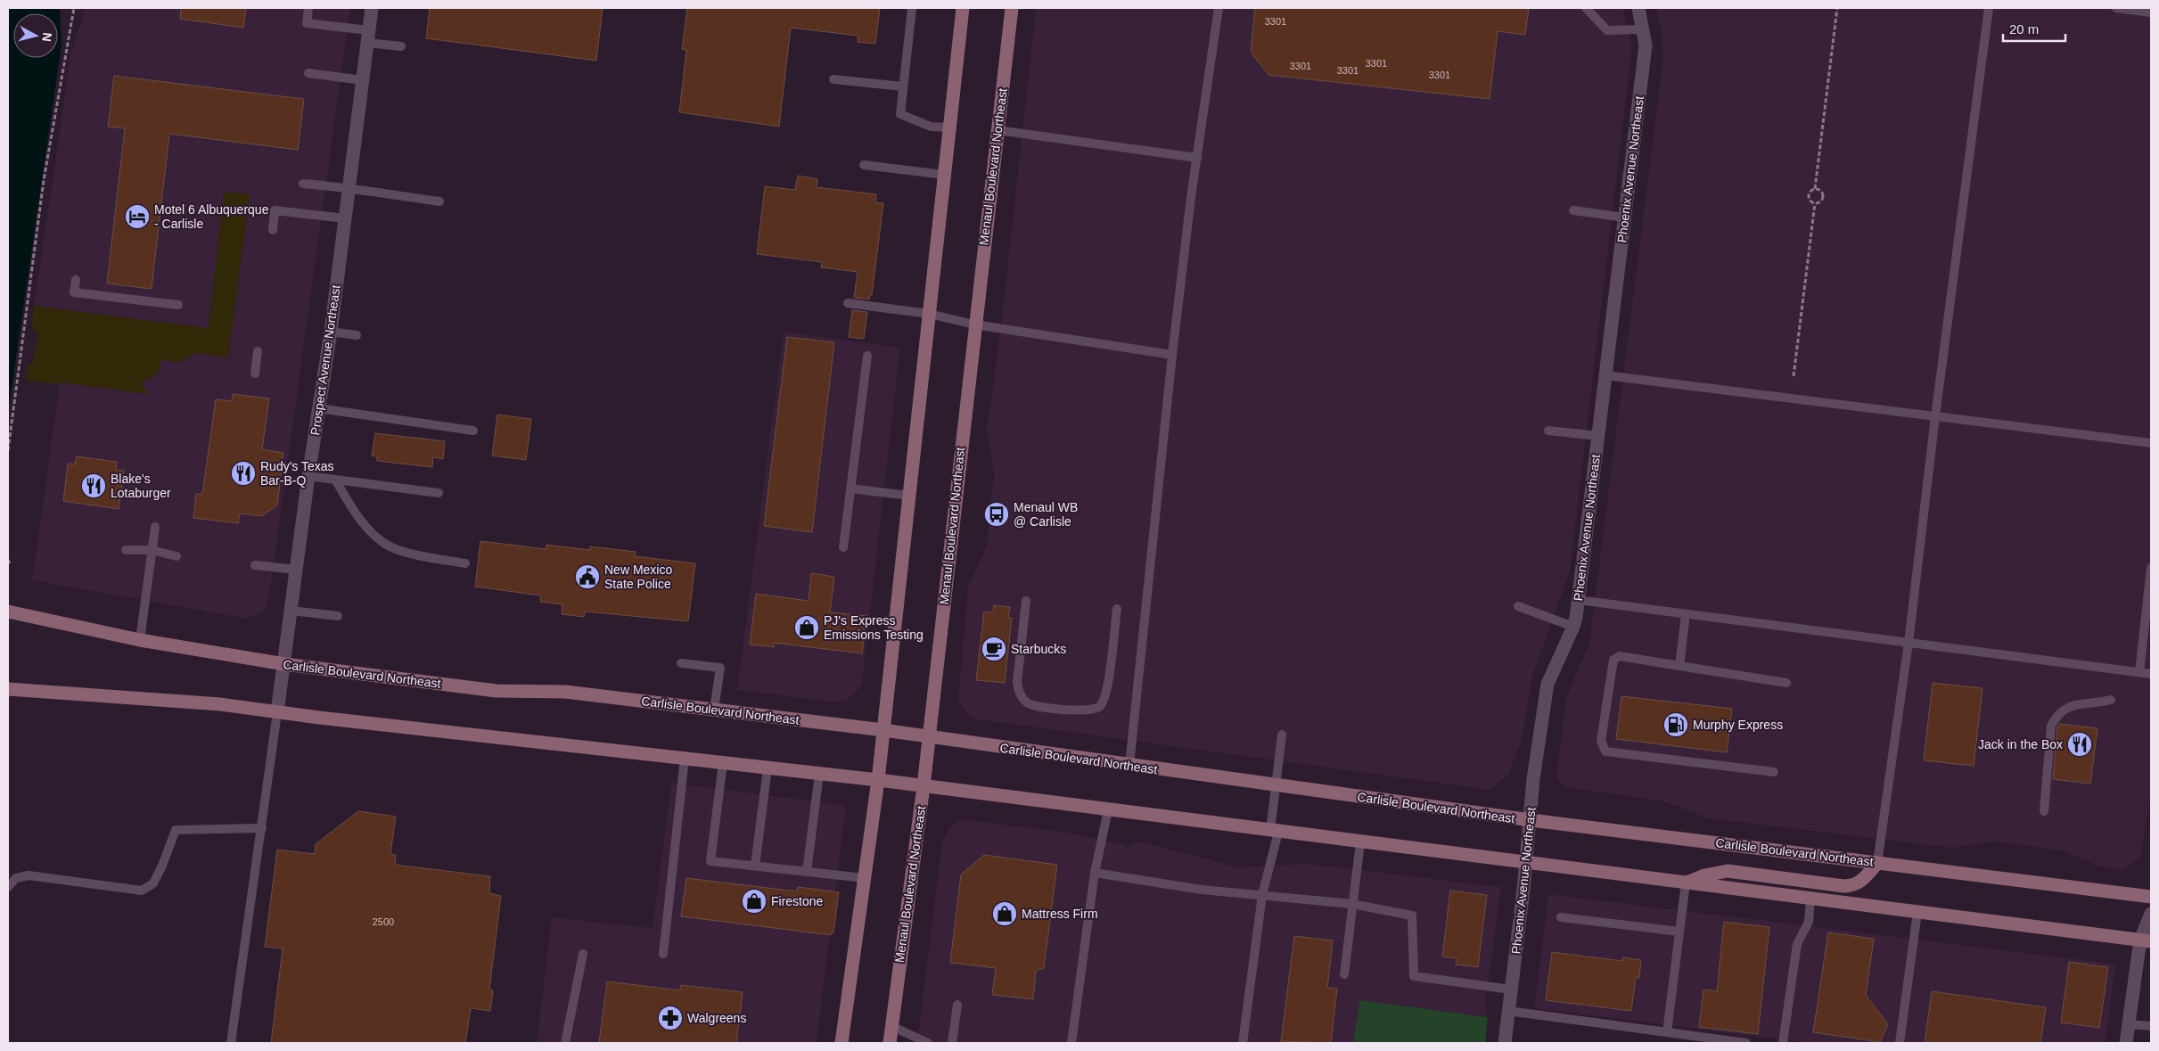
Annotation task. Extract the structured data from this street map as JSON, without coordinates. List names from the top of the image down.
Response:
{
  "streets": {
    "main road": ["Menaul Boulevard Northeast", "Carlisle Boulevard Northeast"],
    "street": ["Phoenix Avenue Northeast", "Prospect Avenue Northeast"]
  },
  "crossings": [
    ["Menaul Boulevard Northeast", "Carlisle Boulevard Northeast"],
    ["Phoenix Avenue Northeast", "Carlisle Boulevard Northeast"],
    ["Prospect Avenue Northeast", "Carlisle Boulevard Northeast"]
  ],
  "places": {
    "hotel": ["Motel 6 Albuquerque - Carlisle"],
    "restaurant": ["Rudy's Texas Bar-B-Q", "Blake's Lotaburger", "Jack in the Box"],
    "bus stop": ["Menaul WB @ Carlisle"],
    "public building": ["New Mexico State Police"],
    "shop": ["PJ's Express Emissions Testing", "Firestone", "Mattress Firm"],
    "cafe": ["Starbucks"],
    "fuel station": ["Murphy Express"],
    "pharmacy": ["Walgreens"]
  },
  "house_numbers": [
    "3301",
    "3301",
    "3301",
    "3301",
    "3301",
    "2500"
  ],
  "scale_bar": "20 m",
  "north": "right"
}
